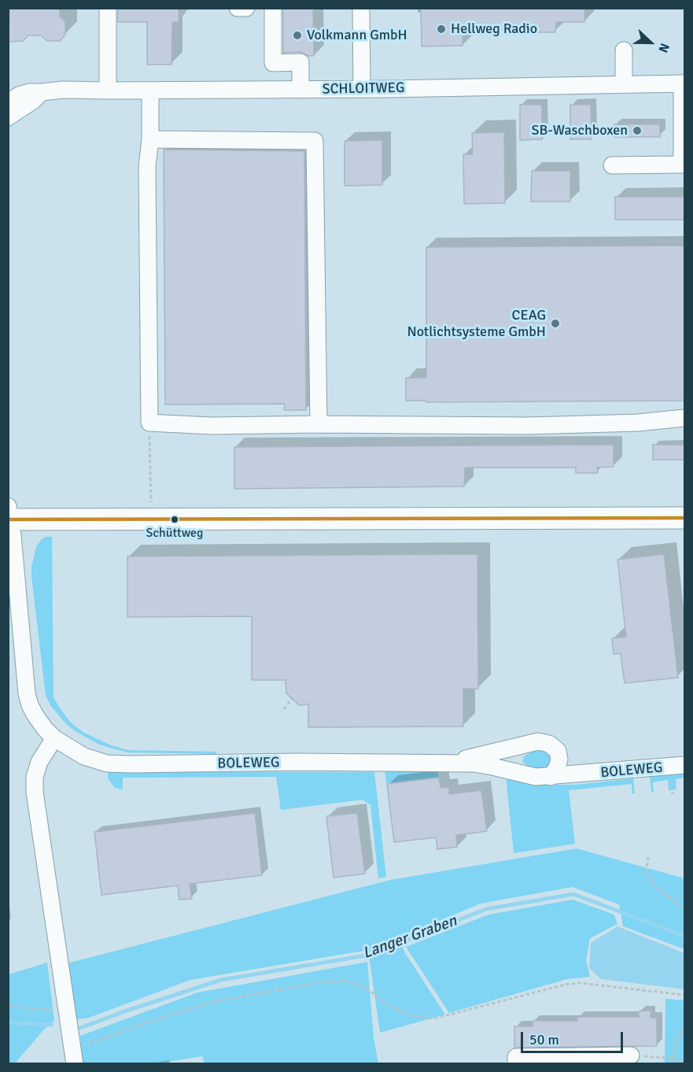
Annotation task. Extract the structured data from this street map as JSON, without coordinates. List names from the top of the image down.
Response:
{
  "streets": {
    "street": ["SCHLOITWEG", "BOLEWEG"]
  },
  "water": ["Langer Graben"],
  "places": [
    "Hellweg Radio",
    "Volkmann GmbH",
    "SB-Waschboxen",
    "CEAG Notlichtsysteme GmbH",
    "Schüttweg"
  ],
  "scale_bar": "50 m",
  "north": "right"
}
